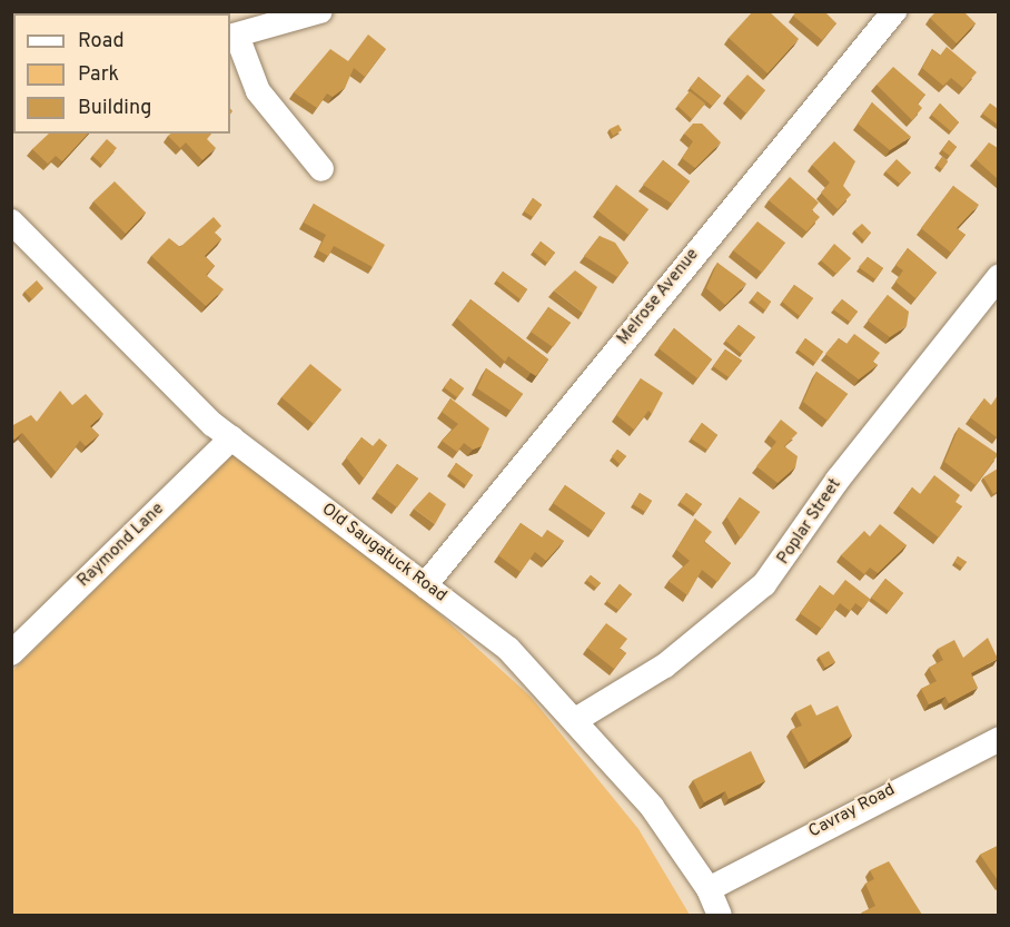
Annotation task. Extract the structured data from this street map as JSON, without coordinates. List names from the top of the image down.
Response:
{
  "streets": {
    "street": [
      "Melrose Avenue",
      "Poplar Street",
      "Raymond Lane",
      "Old Saugatuck Road",
      "Cavray Road"
    ]
  },
  "crossings": [
    ["Melrose Avenue", "Old Saugatuck Road"],
    ["Poplar Street", "Old Saugatuck Road"],
    ["Raymond Lane", "Old Saugatuck Road"],
    ["Old Saugatuck Road", "Cavray Road"]
  ],
  "legend": ["Road", "Park", "Building"]
}
